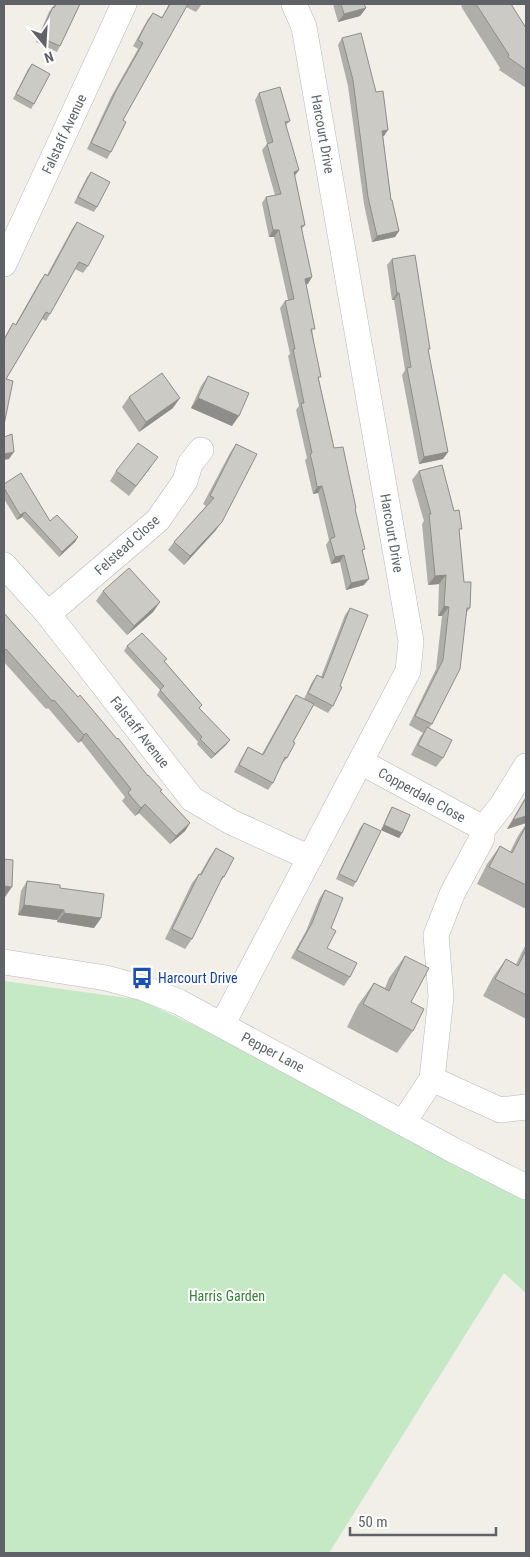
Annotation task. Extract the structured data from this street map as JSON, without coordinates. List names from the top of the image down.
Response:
{
  "streets": {
    "street": [
      "Falstaff Avenue",
      "Harcourt Drive",
      "Felstead Close",
      "Copperdale Close",
      "Pepper Lane"
    ]
  },
  "crossings": [
    ["Falstaff Avenue", "Harcourt Drive"],
    ["Falstaff Avenue", "Felstead Close"],
    ["Harcourt Drive", "Copperdale Close"],
    ["Harcourt Drive", "Pepper Lane"]
  ],
  "parks": ["Harris Garden"],
  "places": {
    "bus stop": ["Harcourt Drive"]
  },
  "scale_bar": "50 m",
  "north": "bottom"
}
